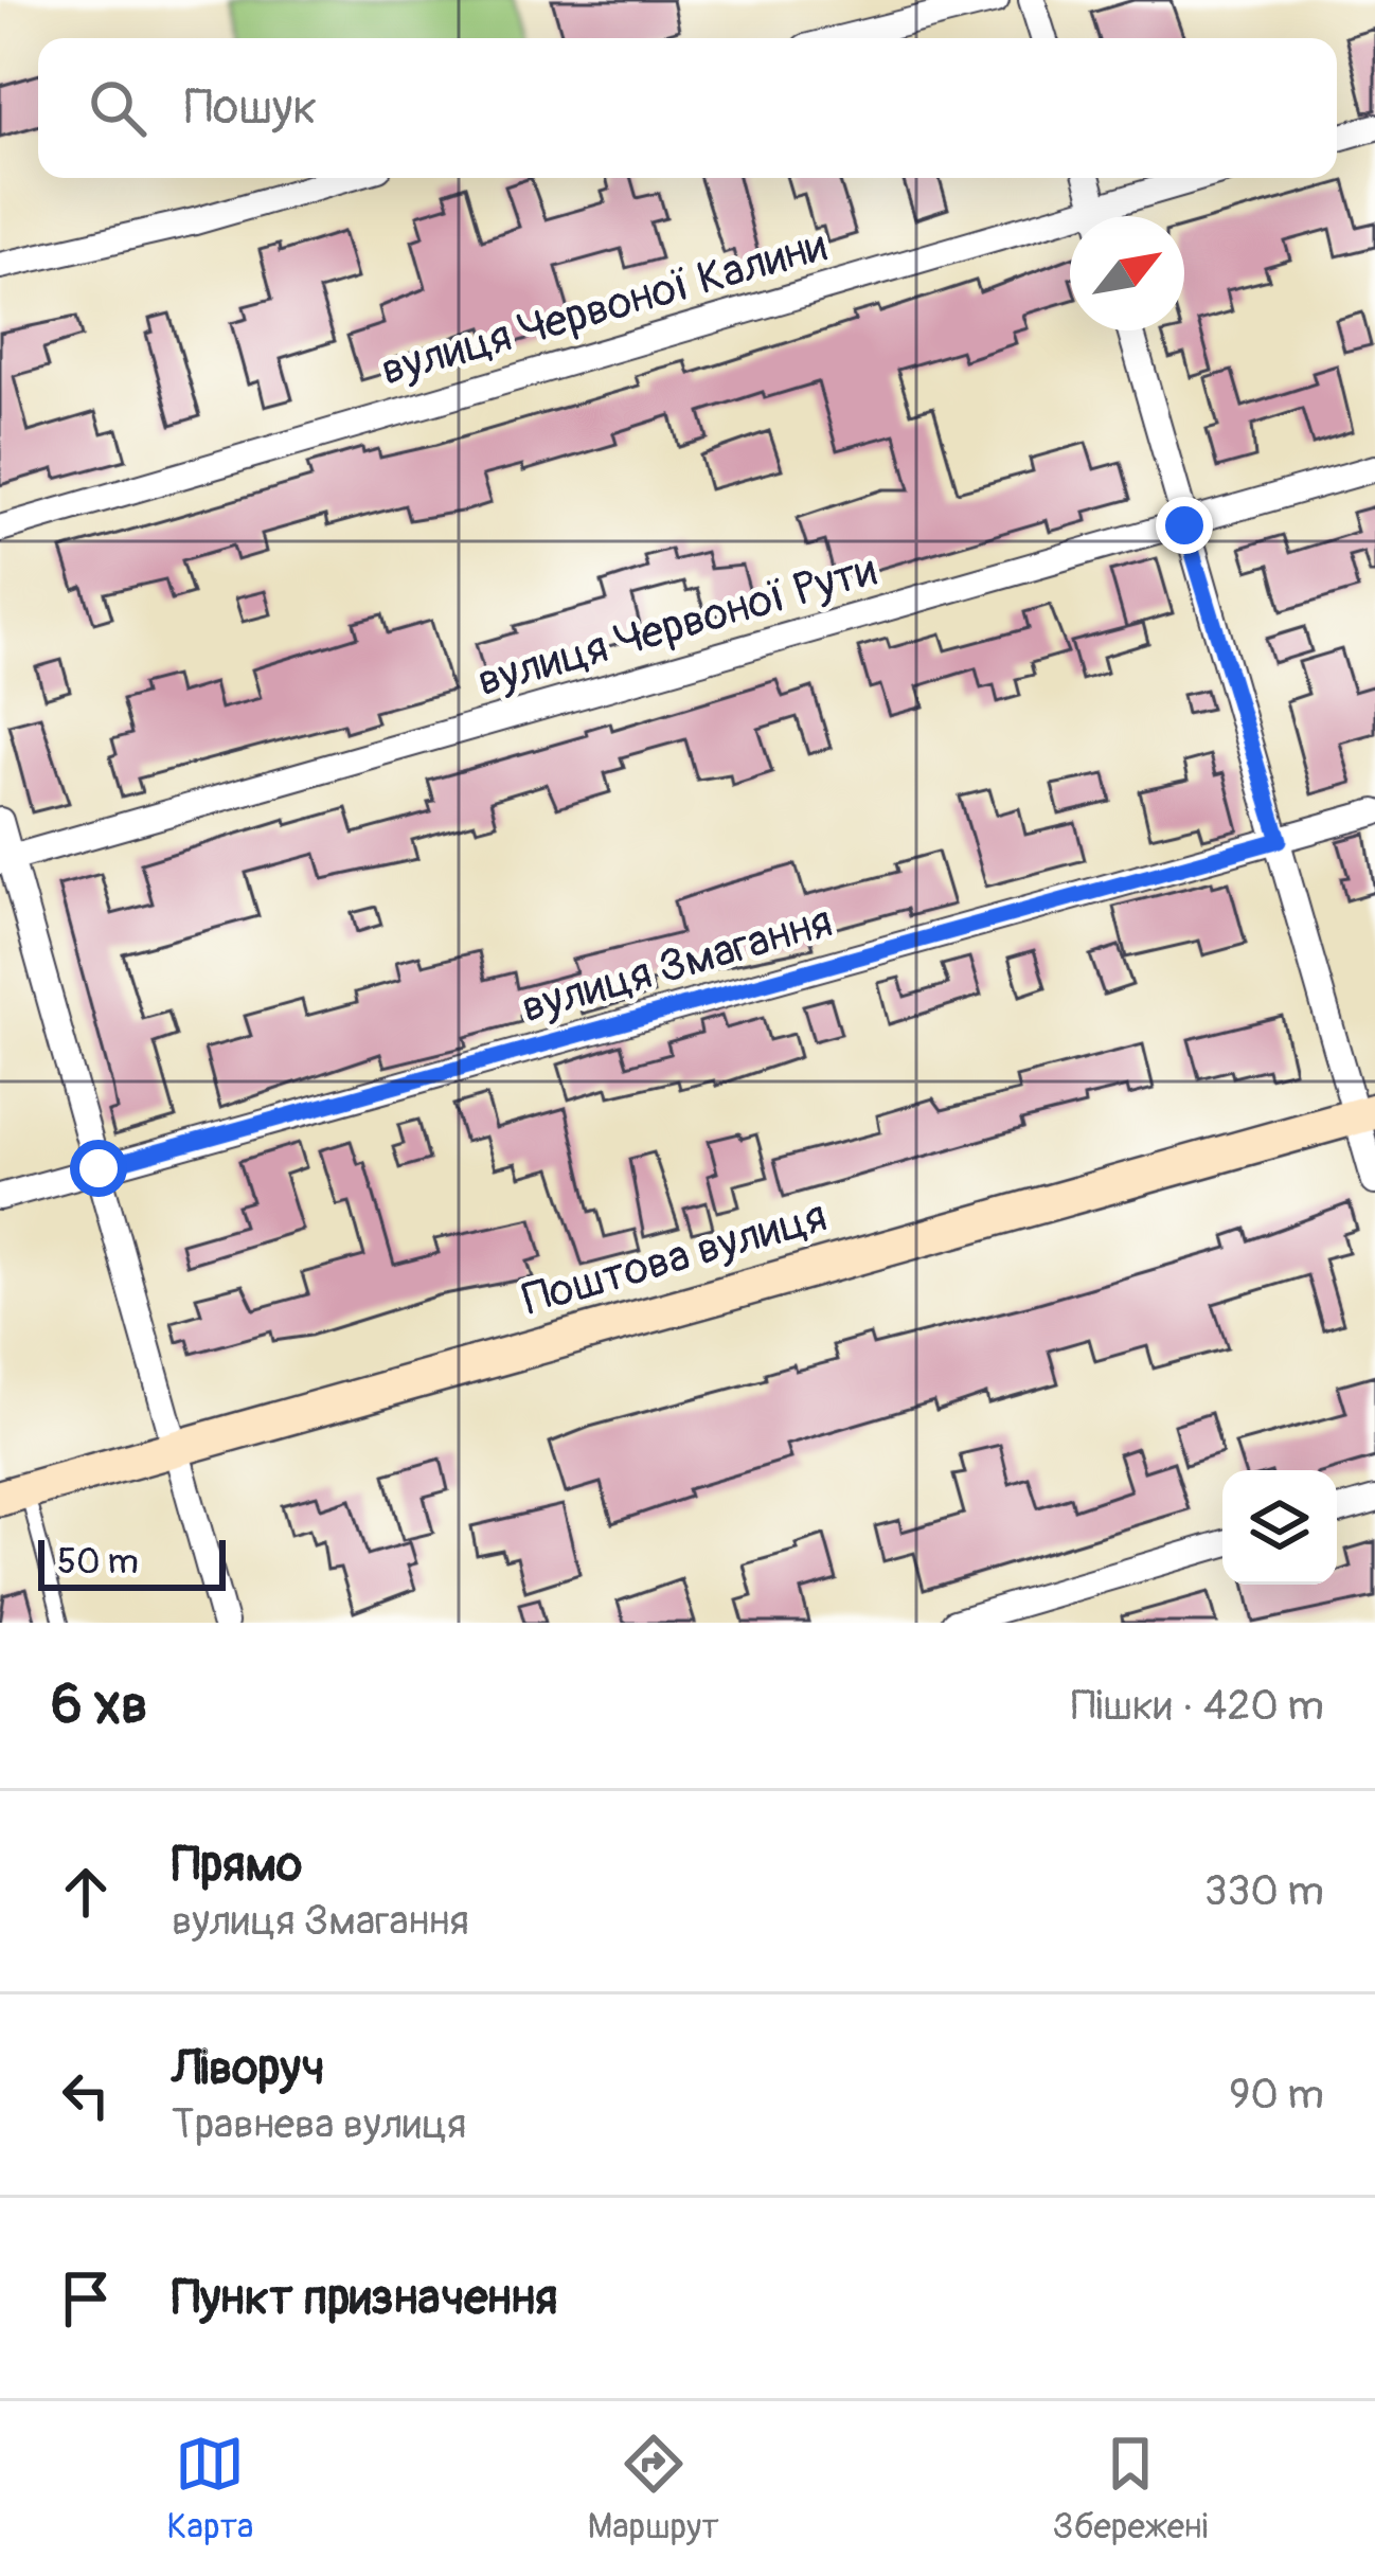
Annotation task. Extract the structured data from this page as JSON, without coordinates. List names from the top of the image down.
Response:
{
  "streets": {
    "street": [
      "вулиця Червоної Калини",
      "вулиця Червоної Рути",
      "вулиця Змагання",
      "Поштова вулиця"
    ]
  },
  "scale_bar": "50 m",
  "north": "top right",
  "page": {
    "search": "Пошук",
    "scale": "50 m",
    "heading": ["6 хв", "Пішки · 420 m"],
    "list": [
      ["Прямо", "вулиця Змагання", "330 m"],
      ["Ліворуч", "Травнева вулиця", "90 m"],
      "Пункт призначення"
    ],
    "nav": ["Карта", "Маршрут", "Збережені"]
  }
}
